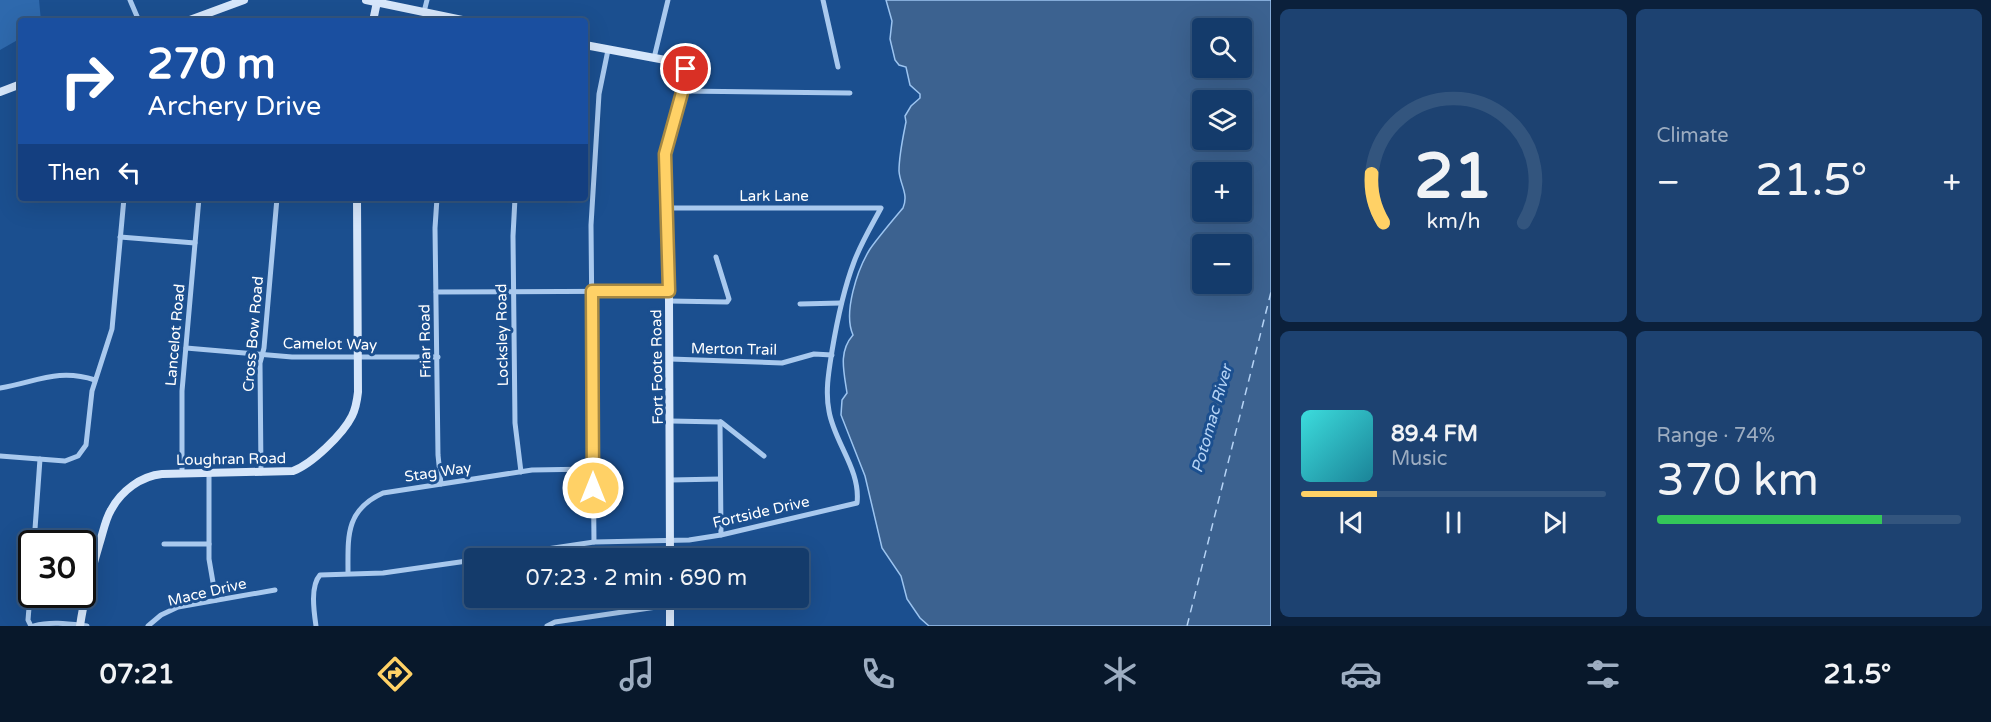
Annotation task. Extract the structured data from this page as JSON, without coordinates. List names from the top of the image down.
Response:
{
  "streets": {
    "street": [
      "Lark Lane",
      "Cross Bow Road",
      "Lancelot Road",
      "Locksley Road",
      "Friar Road",
      "Camelot Way",
      "Merton Trail",
      "Fort Foote Road",
      "Loughran Road",
      "Stag Way",
      "Fortside Drive",
      "Mace Drive"
    ]
  },
  "crossings": [
    ["Lark Lane", "Fort Foote Road"],
    ["Cross Bow Road", "Camelot Way"],
    ["Cross Bow Road", "Loughran Road"],
    ["Lancelot Road", "Camelot Way"],
    ["Lancelot Road", "Loughran Road"],
    ["Locksley Road", "Stag Way"],
    ["Friar Road", "Camelot Way"],
    ["Friar Road", "Stag Way"],
    ["Camelot Way", "Loughran Road"],
    ["Merton Trail", "Fort Foote Road"],
    ["Merton Trail", "Fortside Drive"],
    ["Fort Foote Road", "Fortside Drive"]
  ],
  "water": ["Potomac River"],
  "page": {
    "tile": [
      "Climate",
      ["Range · 74%", "370 km"]
    ],
    "map_buttons": ["+", "−"],
    "turn": ["270 m", "Archery Drive"],
    "then": "Then",
    "heat": ["−", "21.5°", "+"],
    "song": ["89.4 FM", "Music"],
    "limit": "30",
    "trip": "07:23 · 2 min · 690 m",
    "tabs": ["07:21", "21.5°"],
    "gauge": ["21", "km/h"]
  }
}
